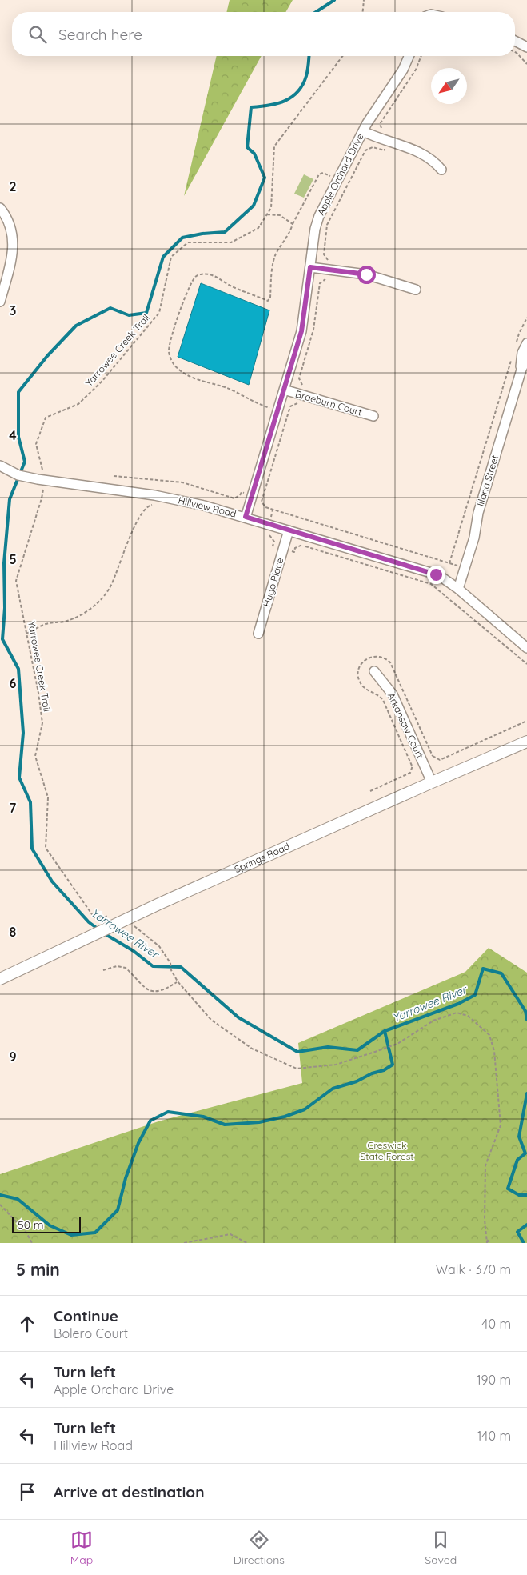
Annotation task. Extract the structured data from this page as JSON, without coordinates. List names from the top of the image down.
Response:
{
  "streets": {
    "street": [
      "Apple Orchard Drive",
      "Braeburn Court",
      "Illana Street",
      "Hillview Road",
      "Hugo Place",
      "Arkansaw Court",
      "Springs Road"
    ],
    "path": ["Yarrowee Creek Trail"]
  },
  "crossings": [
    ["Apple Orchard Drive", "Braeburn Court"],
    ["Apple Orchard Drive", "Hillview Road"],
    ["Yarrowee Creek Trail", "Hillview Road"],
    ["Illana Street", "Hillview Road"],
    ["Hillview Road", "Hugo Place"],
    ["Arkansaw Court", "Springs Road"]
  ],
  "water": ["Yarrowee River"],
  "parks": ["Creswick State Forest"],
  "scale_bar": "50 m",
  "north": "bottom left",
  "page": {
    "search": "Search here",
    "scale": "50 m",
    "heading": ["5 min", "Walk · 370 m"],
    "list": [
      ["Continue", "Bolero Court", "40 m"],
      ["Turn left", "Apple Orchard Drive", "190 m"],
      ["Turn left", "Hillview Road", "140 m"],
      "Arrive at destination"
    ],
    "nav": ["Map", "Directions", "Saved"]
  },
  "grid": {
    "rows": [
      "2",
      "3",
      "4",
      "5",
      "6",
      "7",
      "8",
      "9"
    ]
  }
}
